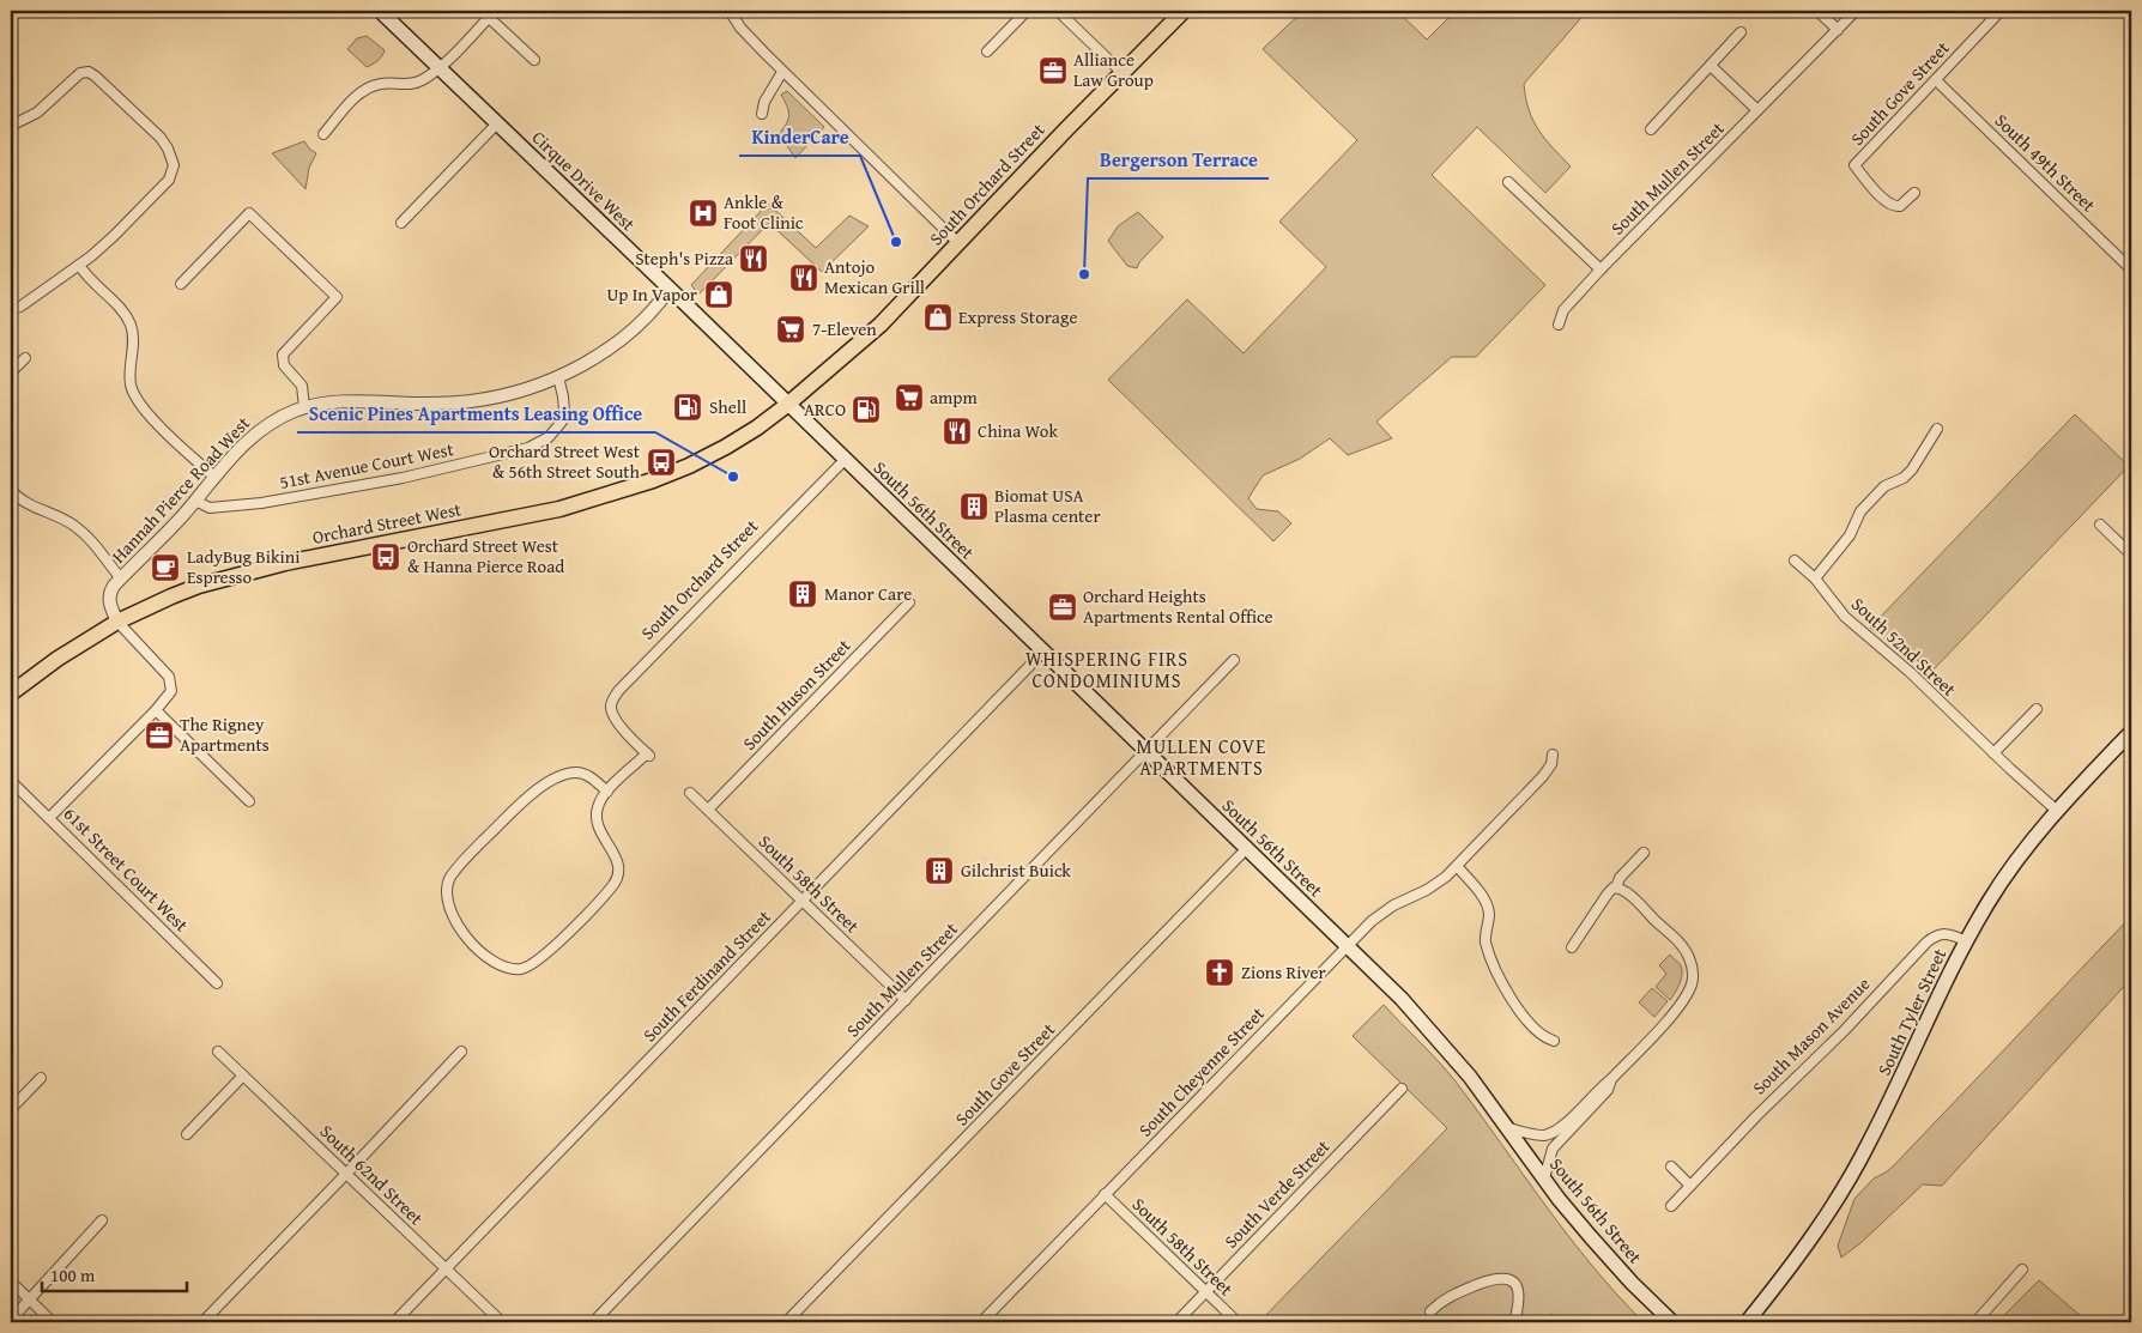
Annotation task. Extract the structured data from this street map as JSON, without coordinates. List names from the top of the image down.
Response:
{
  "streets": {
    "main road": [
      "Cirque Drive West",
      "South Orchard Street",
      "South 56th Street",
      "Orchard Street West",
      "South Tyler Street"
    ],
    "street": [
      "South Gove Street",
      "South 49th Street",
      "South Mullen Street",
      "51st Avenue Court West",
      "Hannah Pierce Road West",
      "South 52nd Street",
      "South Huson Street",
      "61st Street Court West",
      "South 58th Street",
      "South Ferdinand Street",
      "South Mason Avenue",
      "South Cheyenne Street",
      "South 62nd Street",
      "South Verde Street"
    ]
  },
  "crossings": [
    ["South Gove Street", "South 49th Street"],
    ["South Gove Street", "South 56th Street"],
    ["South Mullen Street", "South 56th Street"],
    ["South Mullen Street", "South 58th Street"],
    ["Cirque Drive West", "South Orchard Street"],
    ["Cirque Drive West", "Hannah Pierce Road West"],
    ["Cirque Drive West", "South 56th Street"],
    ["Cirque Drive West", "Orchard Street West"],
    ["South Orchard Street", "South 56th Street"],
    ["South Orchard Street", "Orchard Street West"],
    ["51st Avenue Court West", "Hannah Pierce Road West"],
    ["Hannah Pierce Road West", "Orchard Street West"],
    ["South 56th Street", "Orchard Street West"],
    ["South 56th Street", "South Ferdinand Street"],
    ["South 56th Street", "South Cheyenne Street"],
    ["South 52nd Street", "South Tyler Street"],
    ["South Huson Street", "South 58th Street"],
    ["South 58th Street", "South Ferdinand Street"],
    ["South 58th Street", "South Cheyenne Street"],
    ["South 58th Street", "South Verde Street"],
    ["South Ferdinand Street", "South 62nd Street"],
    ["South Tyler Street", "South Mason Avenue"]
  ],
  "districts": ["WHISPERING FIRS CONDOMINIUMS", "MULLEN COVE APARTMENTS"],
  "places": {
    "office": ["Alliance Law Group", "Orchard Heights Apartments Rental Office", "The Rigney Apartments"],
    "hospital": ["Ankle & Foot Clinic"],
    "other": ["KinderCare", "Bergerson Terrace", "Scenic Pines Apartments Leasing Office"],
    "restaurant": ["Steph's Pizza", "Antojo Mexican Grill", "China Wok"],
    "shop": ["Up In Vapor", "Express Storage"],
    "supermarket": ["7-Eleven", "ampm"],
    "fuel station": ["Shell", "ARCO"],
    "bus stop": ["Orchard Street West & 56th Street South", "Orchard Street West & Hanna Pierce Road"],
    "building": ["Biomat USA Plasma center", "Manor Care", "Gilchrist Buick"],
    "cafe": ["LadyBug Bikini Espresso"],
    "church": ["Zions River"]
  },
  "scale_bar": "100 m"
}
